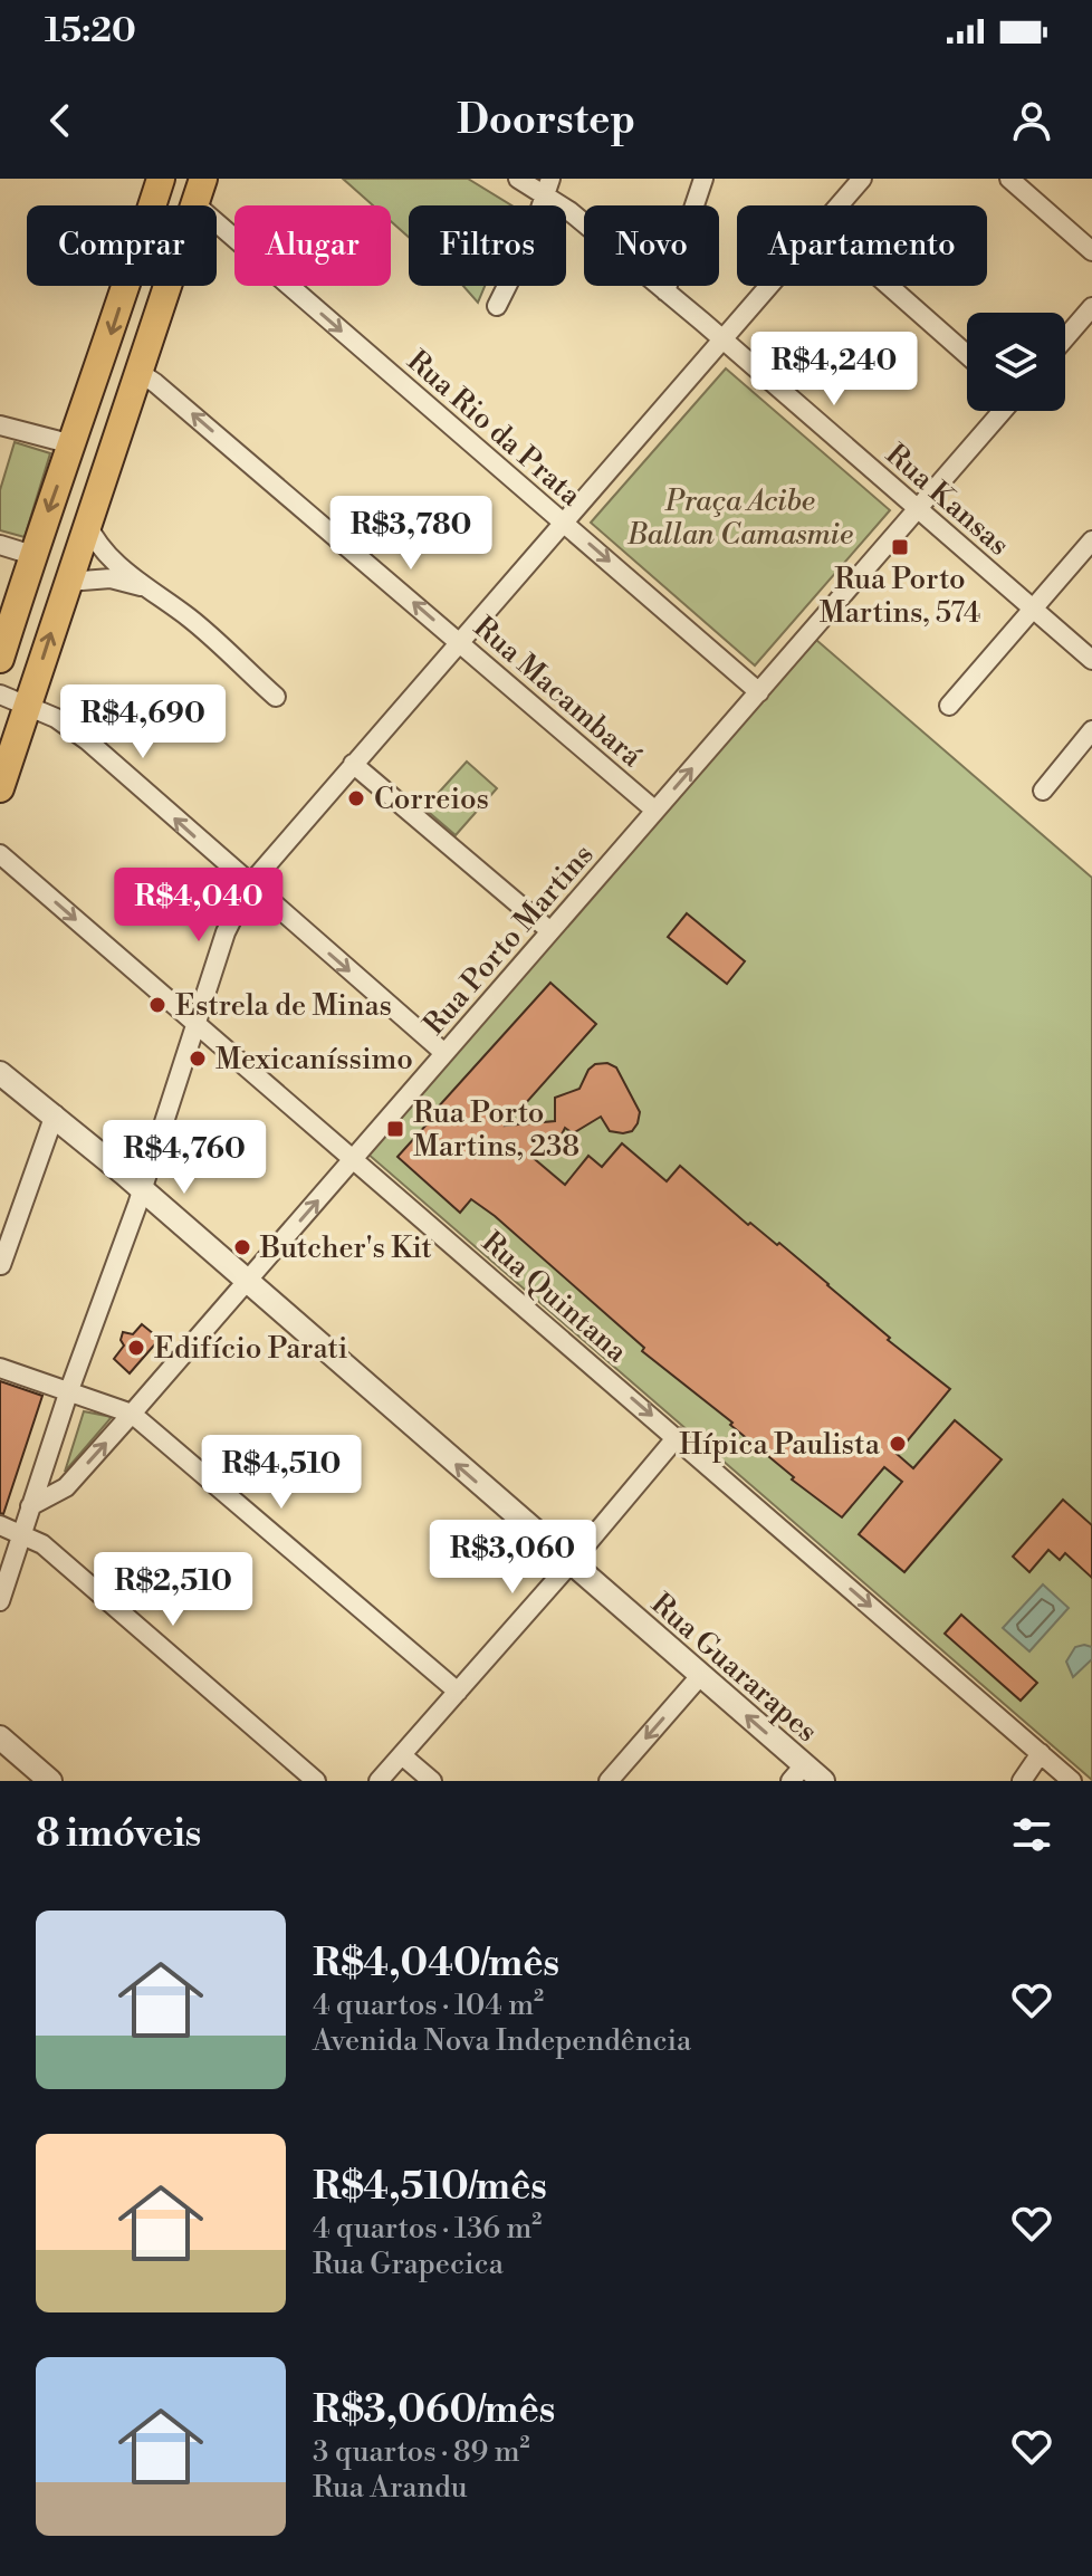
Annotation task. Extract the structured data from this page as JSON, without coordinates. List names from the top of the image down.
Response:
{
  "streets": {
    "street": [
      "Rua Rio da Prata",
      "Rua Kansas",
      "Rua Macambará",
      "Rua Porto Martins",
      "Rua Quintana",
      "Rua Guararapes"
    ]
  },
  "crossings": [
    ["Rua Rio da Prata", "Rua Porto Martins"],
    ["Rua Kansas", "Rua Porto Martins"],
    ["Rua Macambará", "Rua Porto Martins"],
    ["Rua Porto Martins", "Rua Quintana"],
    ["Rua Porto Martins", "Rua Guararapes"]
  ],
  "one_way": ["Rua Rio da Prata", "Rua Quintana"],
  "parks": ["Praça Acibe Ballan Camasmie"],
  "places": {
    "transit": ["Rua Porto Martins, 574", "Rua Porto Martins, 238"],
    "other": [
      "Correios",
      "Estrela de Minas",
      "Mexicaníssimo",
      "Butcher's Kit",
      "Edifício Parati",
      "Hípica Paulista"
    ]
  },
  "page": {
    "status": "15:20",
    "header": "Doorstep",
    "chip": [
      "Comprar",
      "Alugar",
      "Filtros",
      "Novo",
      "Apartamento"
    ],
    "price": [
      "R$4,240",
      "R$3,780",
      "R$4,690",
      "R$4,040",
      "R$4,760",
      "R$4,510",
      "R$3,060",
      "R$2,510"
    ],
    "heading": "8 imóveis",
    "list": [
      {
        "name": "R$4,040/mês",
        "note": "4 quartos · 104 m² · Avenida Nova Independência"
      },
      {
        "name": "R$4,510/mês",
        "note": "4 quartos · 136 m² · Rua Grapecica"
      },
      {
        "name": "R$3,060/mês",
        "note": "3 quartos · 89 m² · Rua Arandu"
      }
    ]
  }
}
